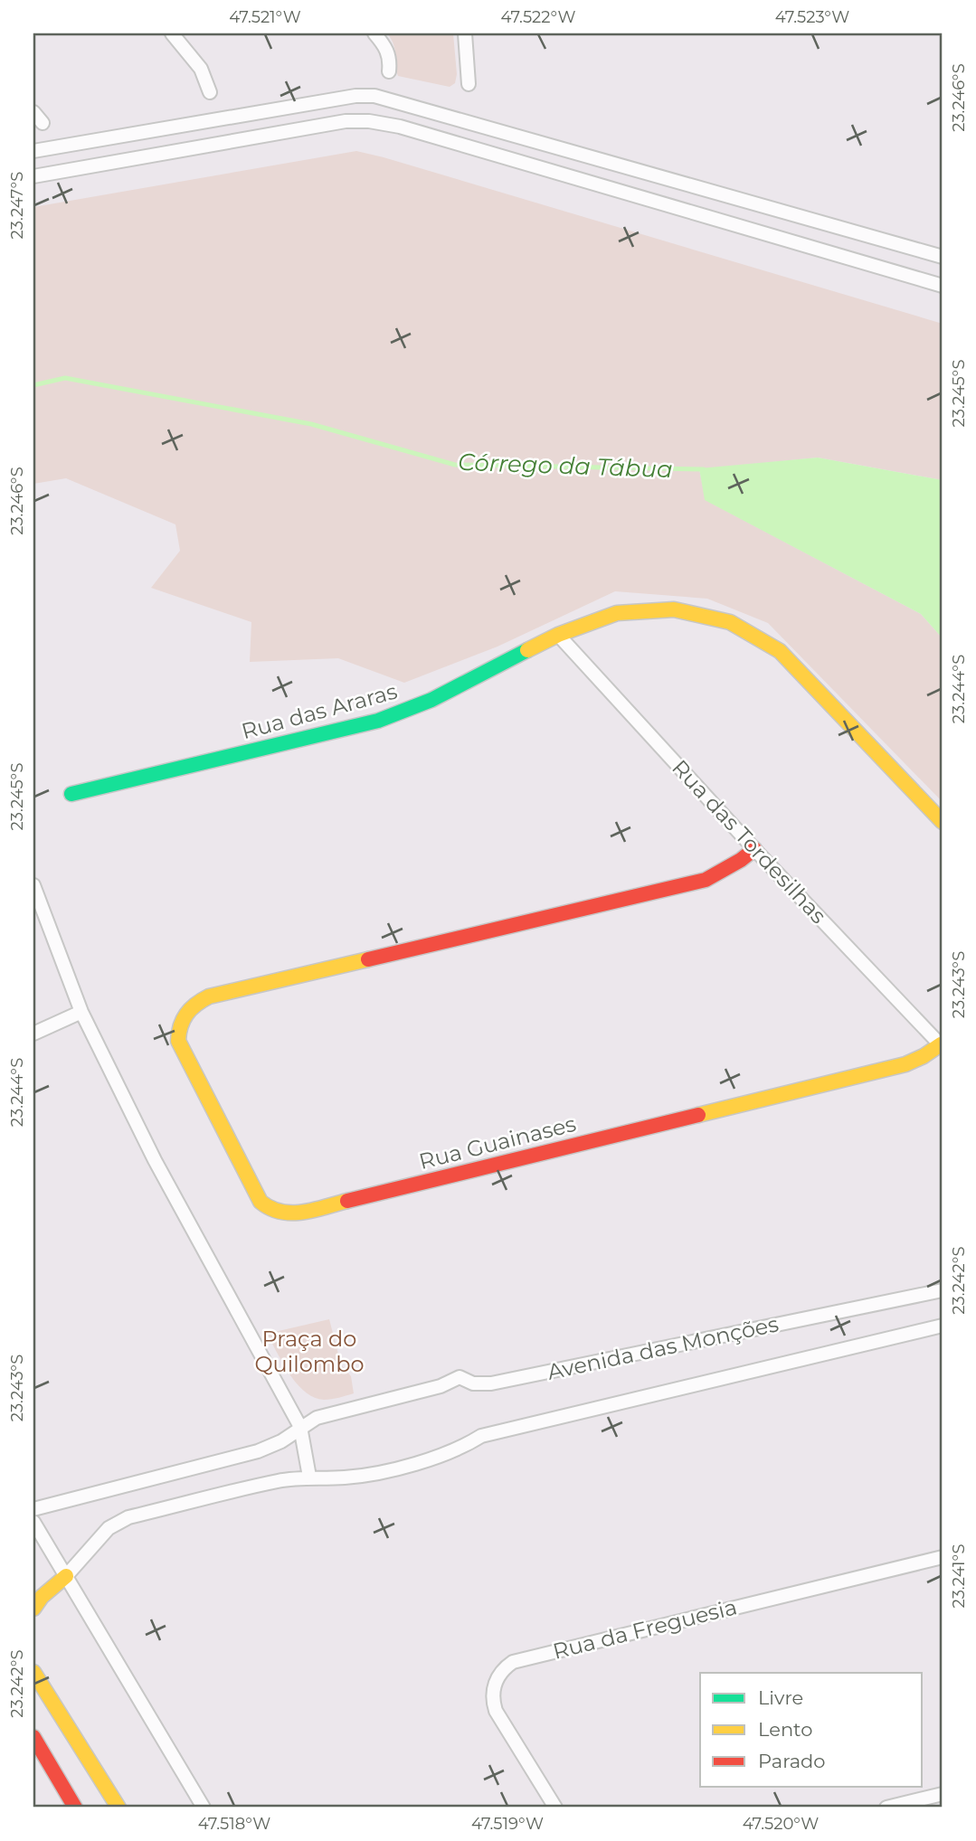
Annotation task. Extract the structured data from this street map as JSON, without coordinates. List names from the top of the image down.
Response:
{
  "streets": {
    "street": [
      "Rua das Araras",
      "Rua das Tordesilhas",
      "Rua Guainases",
      "Avenida das Monções",
      "Rua da Freguesia"
    ]
  },
  "crossings": [
    ["Rua das Araras", "Rua das Tordesilhas"],
    ["Rua das Tordesilhas", "Rua Guainases"]
  ],
  "water": ["Córrego da Tábua"],
  "parks": ["Praça do Quilombo"],
  "legend": ["Livre", "Lento", "Parado"],
  "coordinates": [
    "47.521°W",
    "47.522°W",
    "47.523°W",
    "23.246°S",
    "23.247°S",
    "23.245°S",
    "23.244°S",
    "23.243°S",
    "23.242°S",
    "23.241°S",
    "47.518°W",
    "47.519°W",
    "47.520°W"
  ]
}
